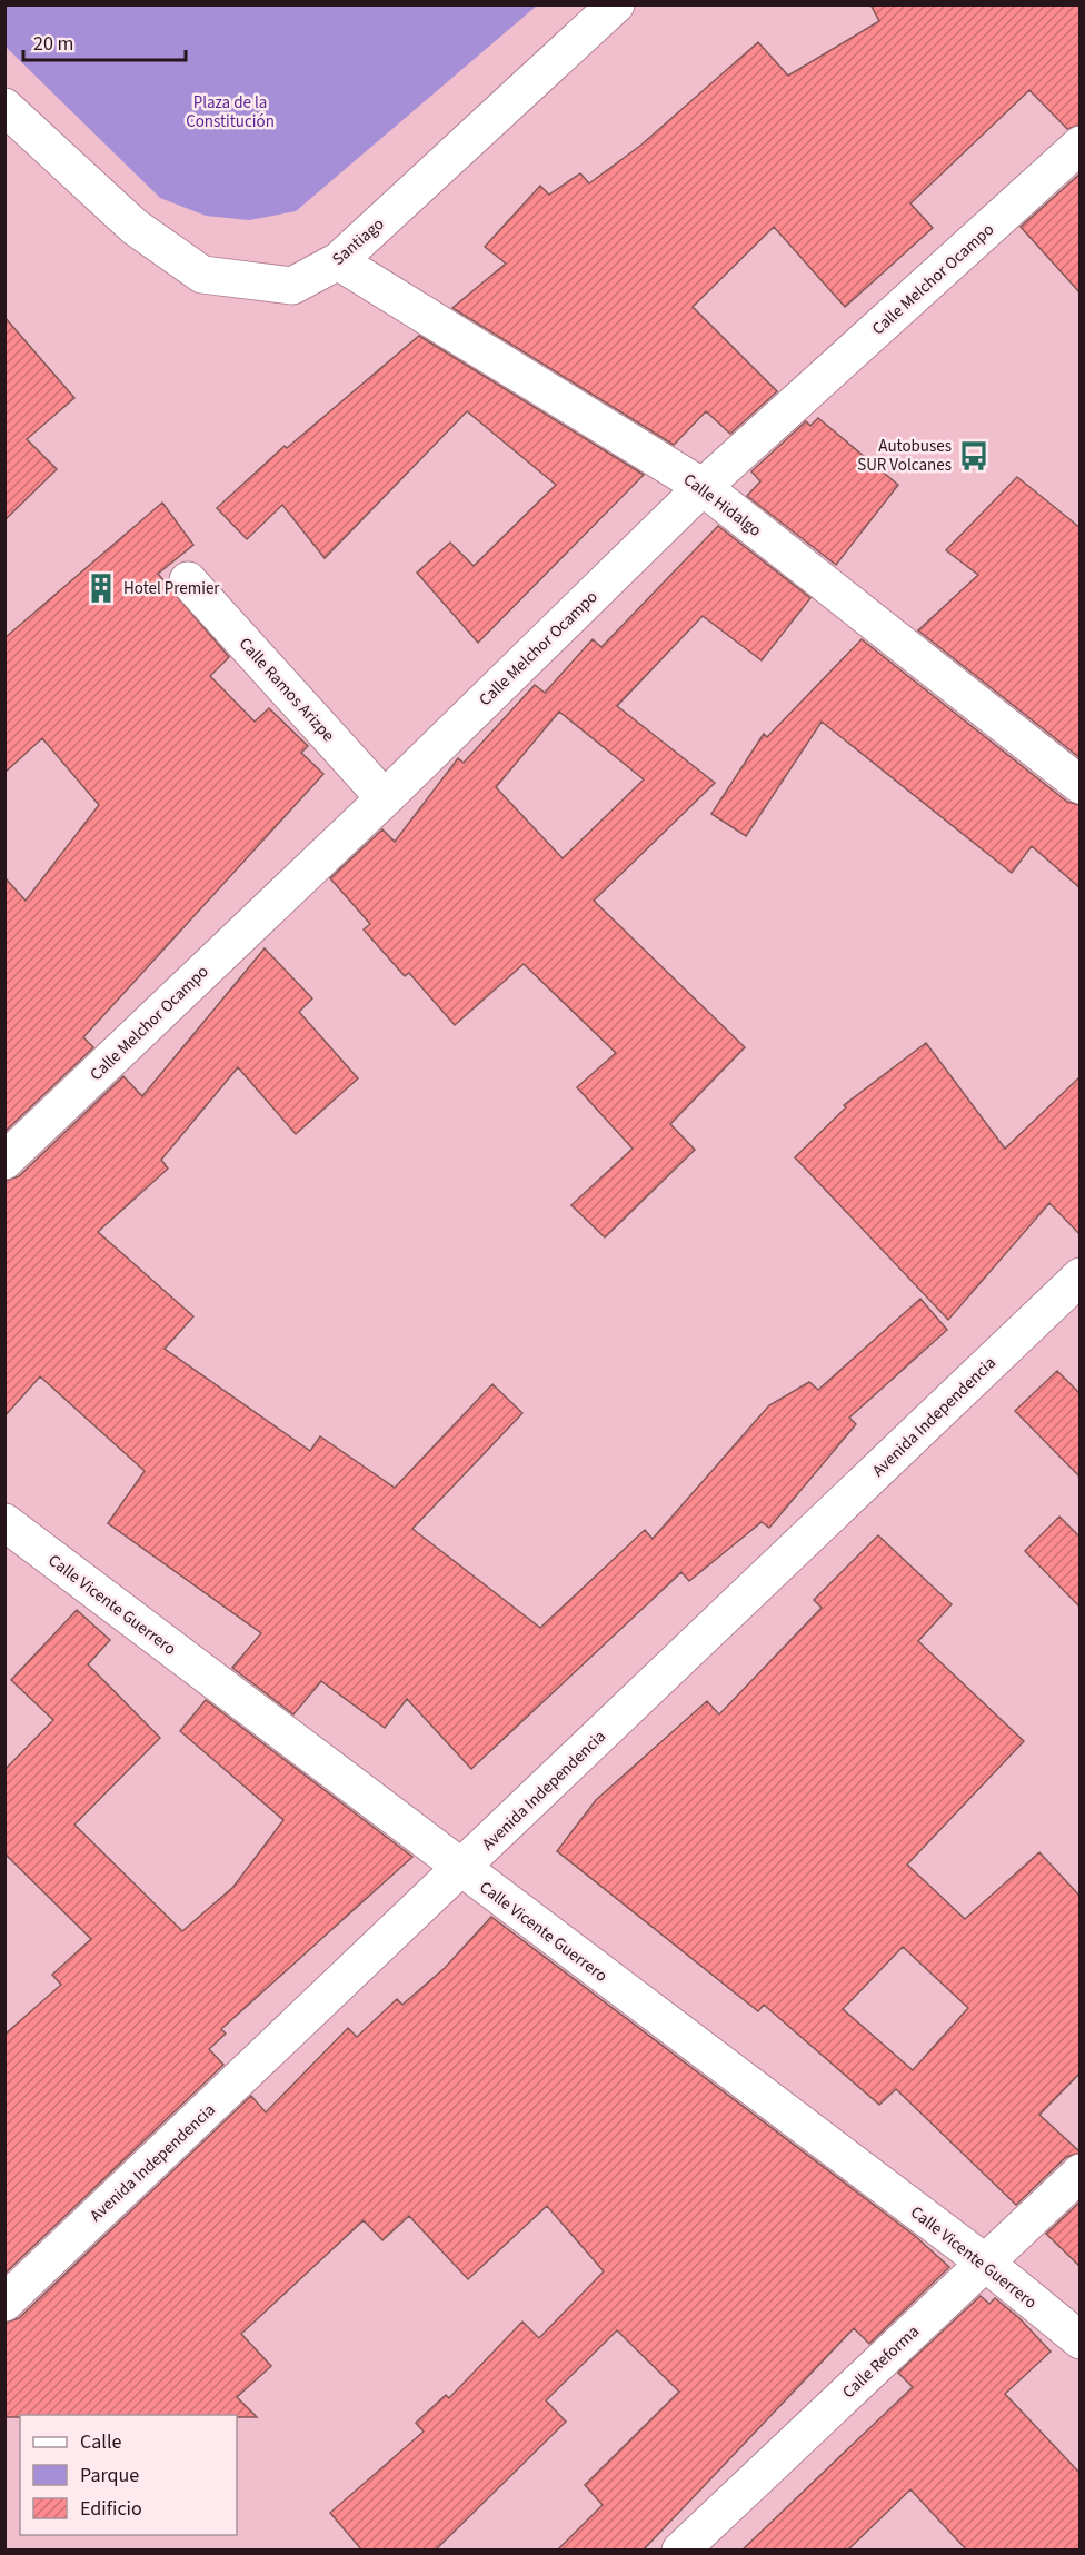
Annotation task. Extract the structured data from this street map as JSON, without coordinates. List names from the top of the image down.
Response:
{
  "streets": {
    "street": [
      "Santiago",
      "Calle Melchor Ocampo",
      "Calle Hidalgo",
      "Calle Ramos Arizpe",
      "Avenida Independencia",
      "Calle Vicente Guerrero",
      "Calle Reforma"
    ]
  },
  "crossings": [
    ["Santiago", "Calle Hidalgo"],
    ["Calle Melchor Ocampo", "Calle Hidalgo"],
    ["Calle Melchor Ocampo", "Calle Ramos Arizpe"],
    ["Avenida Independencia", "Calle Vicente Guerrero"],
    ["Calle Vicente Guerrero", "Calle Reforma"]
  ],
  "parks": ["Plaza de la Constitución"],
  "places": {
    "bus stop": ["Autobuses SUR Volcanes"],
    "building": ["Hotel Premier"]
  },
  "legend": ["Calle", "Parque", "Edificio"],
  "scale_bar": "20 m"
}
